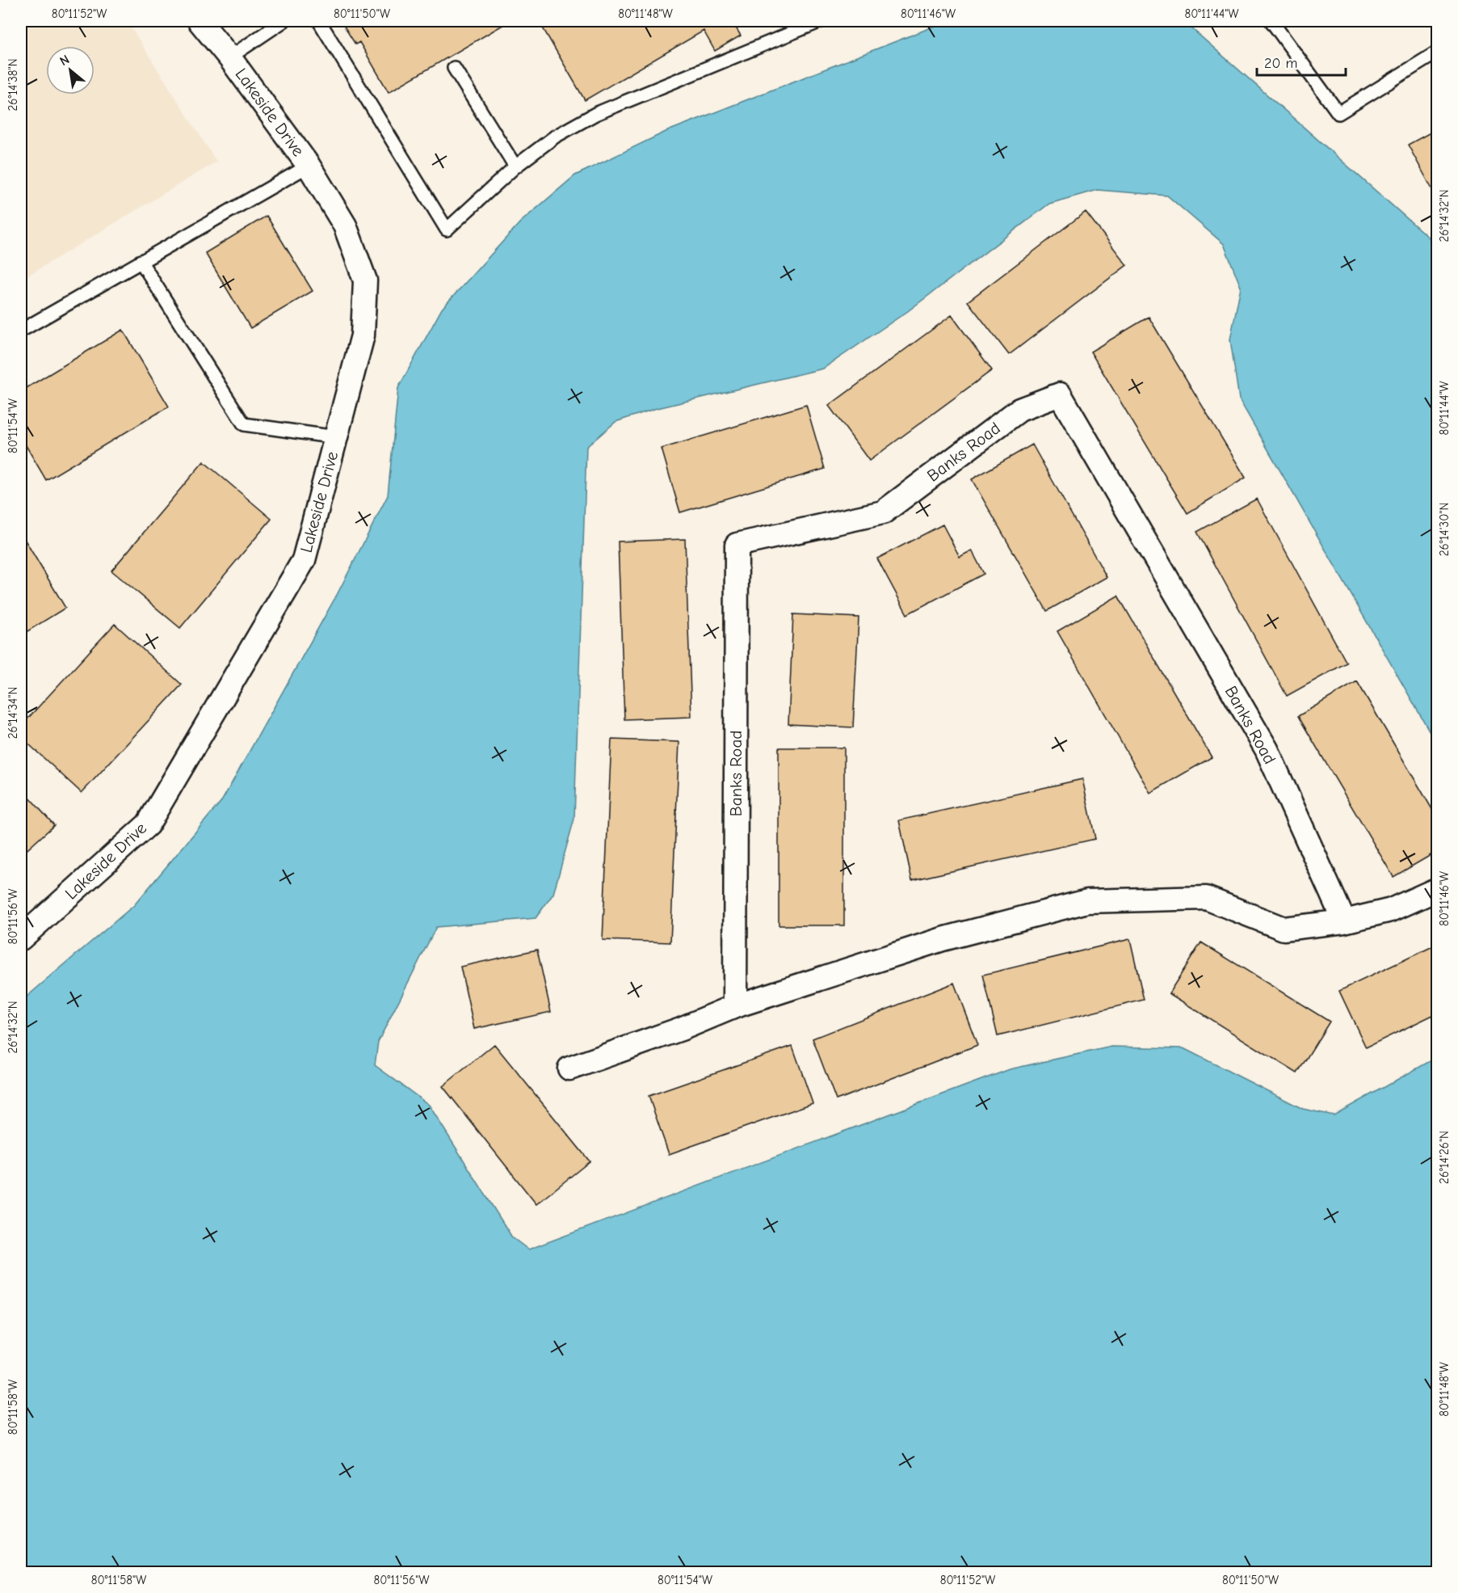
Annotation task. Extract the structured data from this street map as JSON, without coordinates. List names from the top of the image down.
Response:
{
  "streets": {
    "street": ["Lakeside Drive", "Banks Road"]
  },
  "scale_bar": "20 m",
  "north": "top left",
  "coordinates": [
    "80°11'52\"W",
    "80°11'50\"W",
    "80°11'48\"W",
    "80°11'46\"W",
    "80°11'44\"W",
    "26°14'38\"N",
    "26°14'32\"N",
    "80°11'54\"W",
    "26°14'30\"N",
    "26°14'34\"N",
    "80°11'56\"W",
    "26°14'26\"N",
    "80°11'58\"W"
  ]
}
